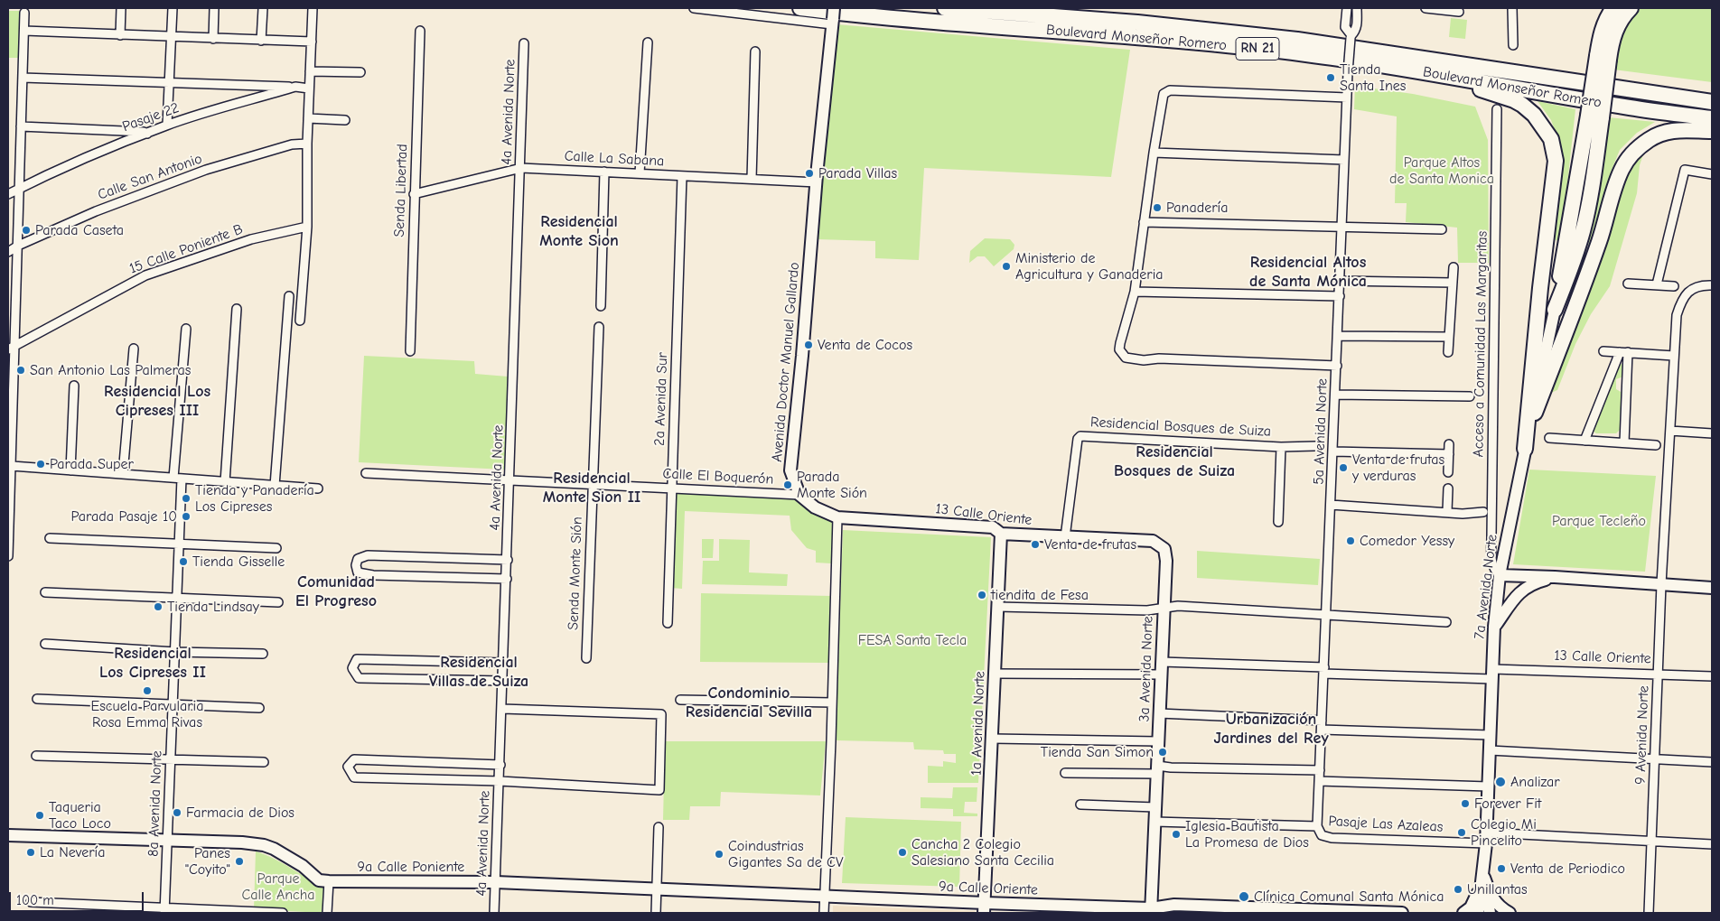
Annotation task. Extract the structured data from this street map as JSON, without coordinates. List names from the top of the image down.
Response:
{
  "streets": {
    "highway": ["Boulevard Monseñor Romero", "RN 21"],
    "main road": [
      "Avenida Doctor Manuel Gallardo",
      "13 Calle Oriente",
      "7a Avenida Norte",
      "3a Avenida Norte",
      "1a Avenida Norte",
      "9a Calle Poniente",
      "9a Calle Oriente"
    ],
    "street": [
      "4a Avenida Norte",
      "Pasaje 22",
      "Calle La Sabana",
      "Calle San Antonio",
      "Senda Libertad",
      "15 Calle Poniente B",
      "Acceso a Comunidad Las Margaritas",
      "2a Avenida Sur",
      "Residencial Bosques de Suiza",
      "5a Avenida Norte",
      "Calle El Boquerón",
      "Senda Monte Sión",
      "9 Avenida Norte",
      "8a Avenida Norte",
      "Pasaje Las Azaleas"
    ]
  },
  "crossings": [
    ["4a Avenida Norte", "Calle La Sabana"],
    ["4a Avenida Norte", "Calle El Boquerón"],
    ["4a Avenida Norte", "9a Calle Poniente"],
    ["Calle La Sabana", "Senda Libertad"],
    ["Calle La Sabana", "Avenida Doctor Manuel Gallardo"],
    ["Calle La Sabana", "2a Avenida Sur"],
    ["Acceso a Comunidad Las Margaritas", "7a Avenida Norte"],
    ["Avenida Doctor Manuel Gallardo", "Calle El Boquerón"],
    ["2a Avenida Sur", "Calle El Boquerón"],
    ["Residencial Bosques de Suiza", "13 Calle Oriente"],
    ["5a Avenida Norte", "13 Calle Oriente"],
    ["5a Avenida Norte", "Pasaje Las Azaleas"],
    ["Calle El Boquerón", "Senda Monte Sión"],
    ["13 Calle Oriente", "7a Avenida Norte"],
    ["13 Calle Oriente", "3a Avenida Norte"],
    ["13 Calle Oriente", "1a Avenida Norte"],
    ["13 Calle Oriente", "9 Avenida Norte"],
    ["7a Avenida Norte", "Pasaje Las Azaleas"],
    ["3a Avenida Norte", "Pasaje Las Azaleas"],
    ["3a Avenida Norte", "9a Calle Oriente"],
    ["1a Avenida Norte", "9a Calle Oriente"],
    ["9 Avenida Norte", "Pasaje Las Azaleas"],
    ["8a Avenida Norte", "9a Calle Poniente"],
    ["9a Calle Poniente", "9a Calle Oriente"]
  ],
  "districts": [
    "Residencial Monte Sion",
    "Residencial Altos de Santa Mónica",
    "Residencial Los Cipreses III",
    "Residencial Bosques de Suiza",
    "Residencial Monte Sion II",
    "Comunidad El Progreso",
    "Residencial Los Cipreses II",
    "Residencial Villas de Suiza",
    "Condominio Residencial Sevilla",
    "Urbanización Jardines del Rey"
  ],
  "parks": [
    "Parque Altos de Santa Monica",
    "Parque Tecleño",
    "FESA Santa Tecla",
    "Parque Calle Ancha"
  ],
  "places": [
    "Tienda Santa Ines",
    "Parada Villas",
    "Panadería",
    "Parada Caseta",
    "Ministerio de Agricultura y Ganaderia",
    "Venta de Cocos",
    "San Antonio Las Palmeras",
    "Parada Super",
    "Venta de frutas y verduras",
    "Parada Monte Sión",
    "Tienda y Panadería Los Cipreses",
    "Parada Pasaje 10",
    "Comedor Yessy",
    "Venta de frutas",
    "Tienda Gisselle",
    "tiendita de Fesa",
    "Tienda Lindsay",
    "Escuela Parvularia Rosa Emma Rivas",
    "Tienda San Simon",
    "Analizar",
    "Forever Fit",
    "Farmacia de Dios",
    "Taqueria Taco Loco",
    "Colegio Mi Pincelito",
    "Iglesia Bautista La Promesa de Dios",
    "La Nevería",
    "Cancha 2 Colegio Salesiano Santa Cecilia",
    "Coindustrias Gigantes Sa de CV",
    "Panes \"Coyito\"",
    "Venta de Periodico",
    "Unillantas",
    "Clínica Comunal Santa Mónica"
  ],
  "scale_bar": "100 m"
}
